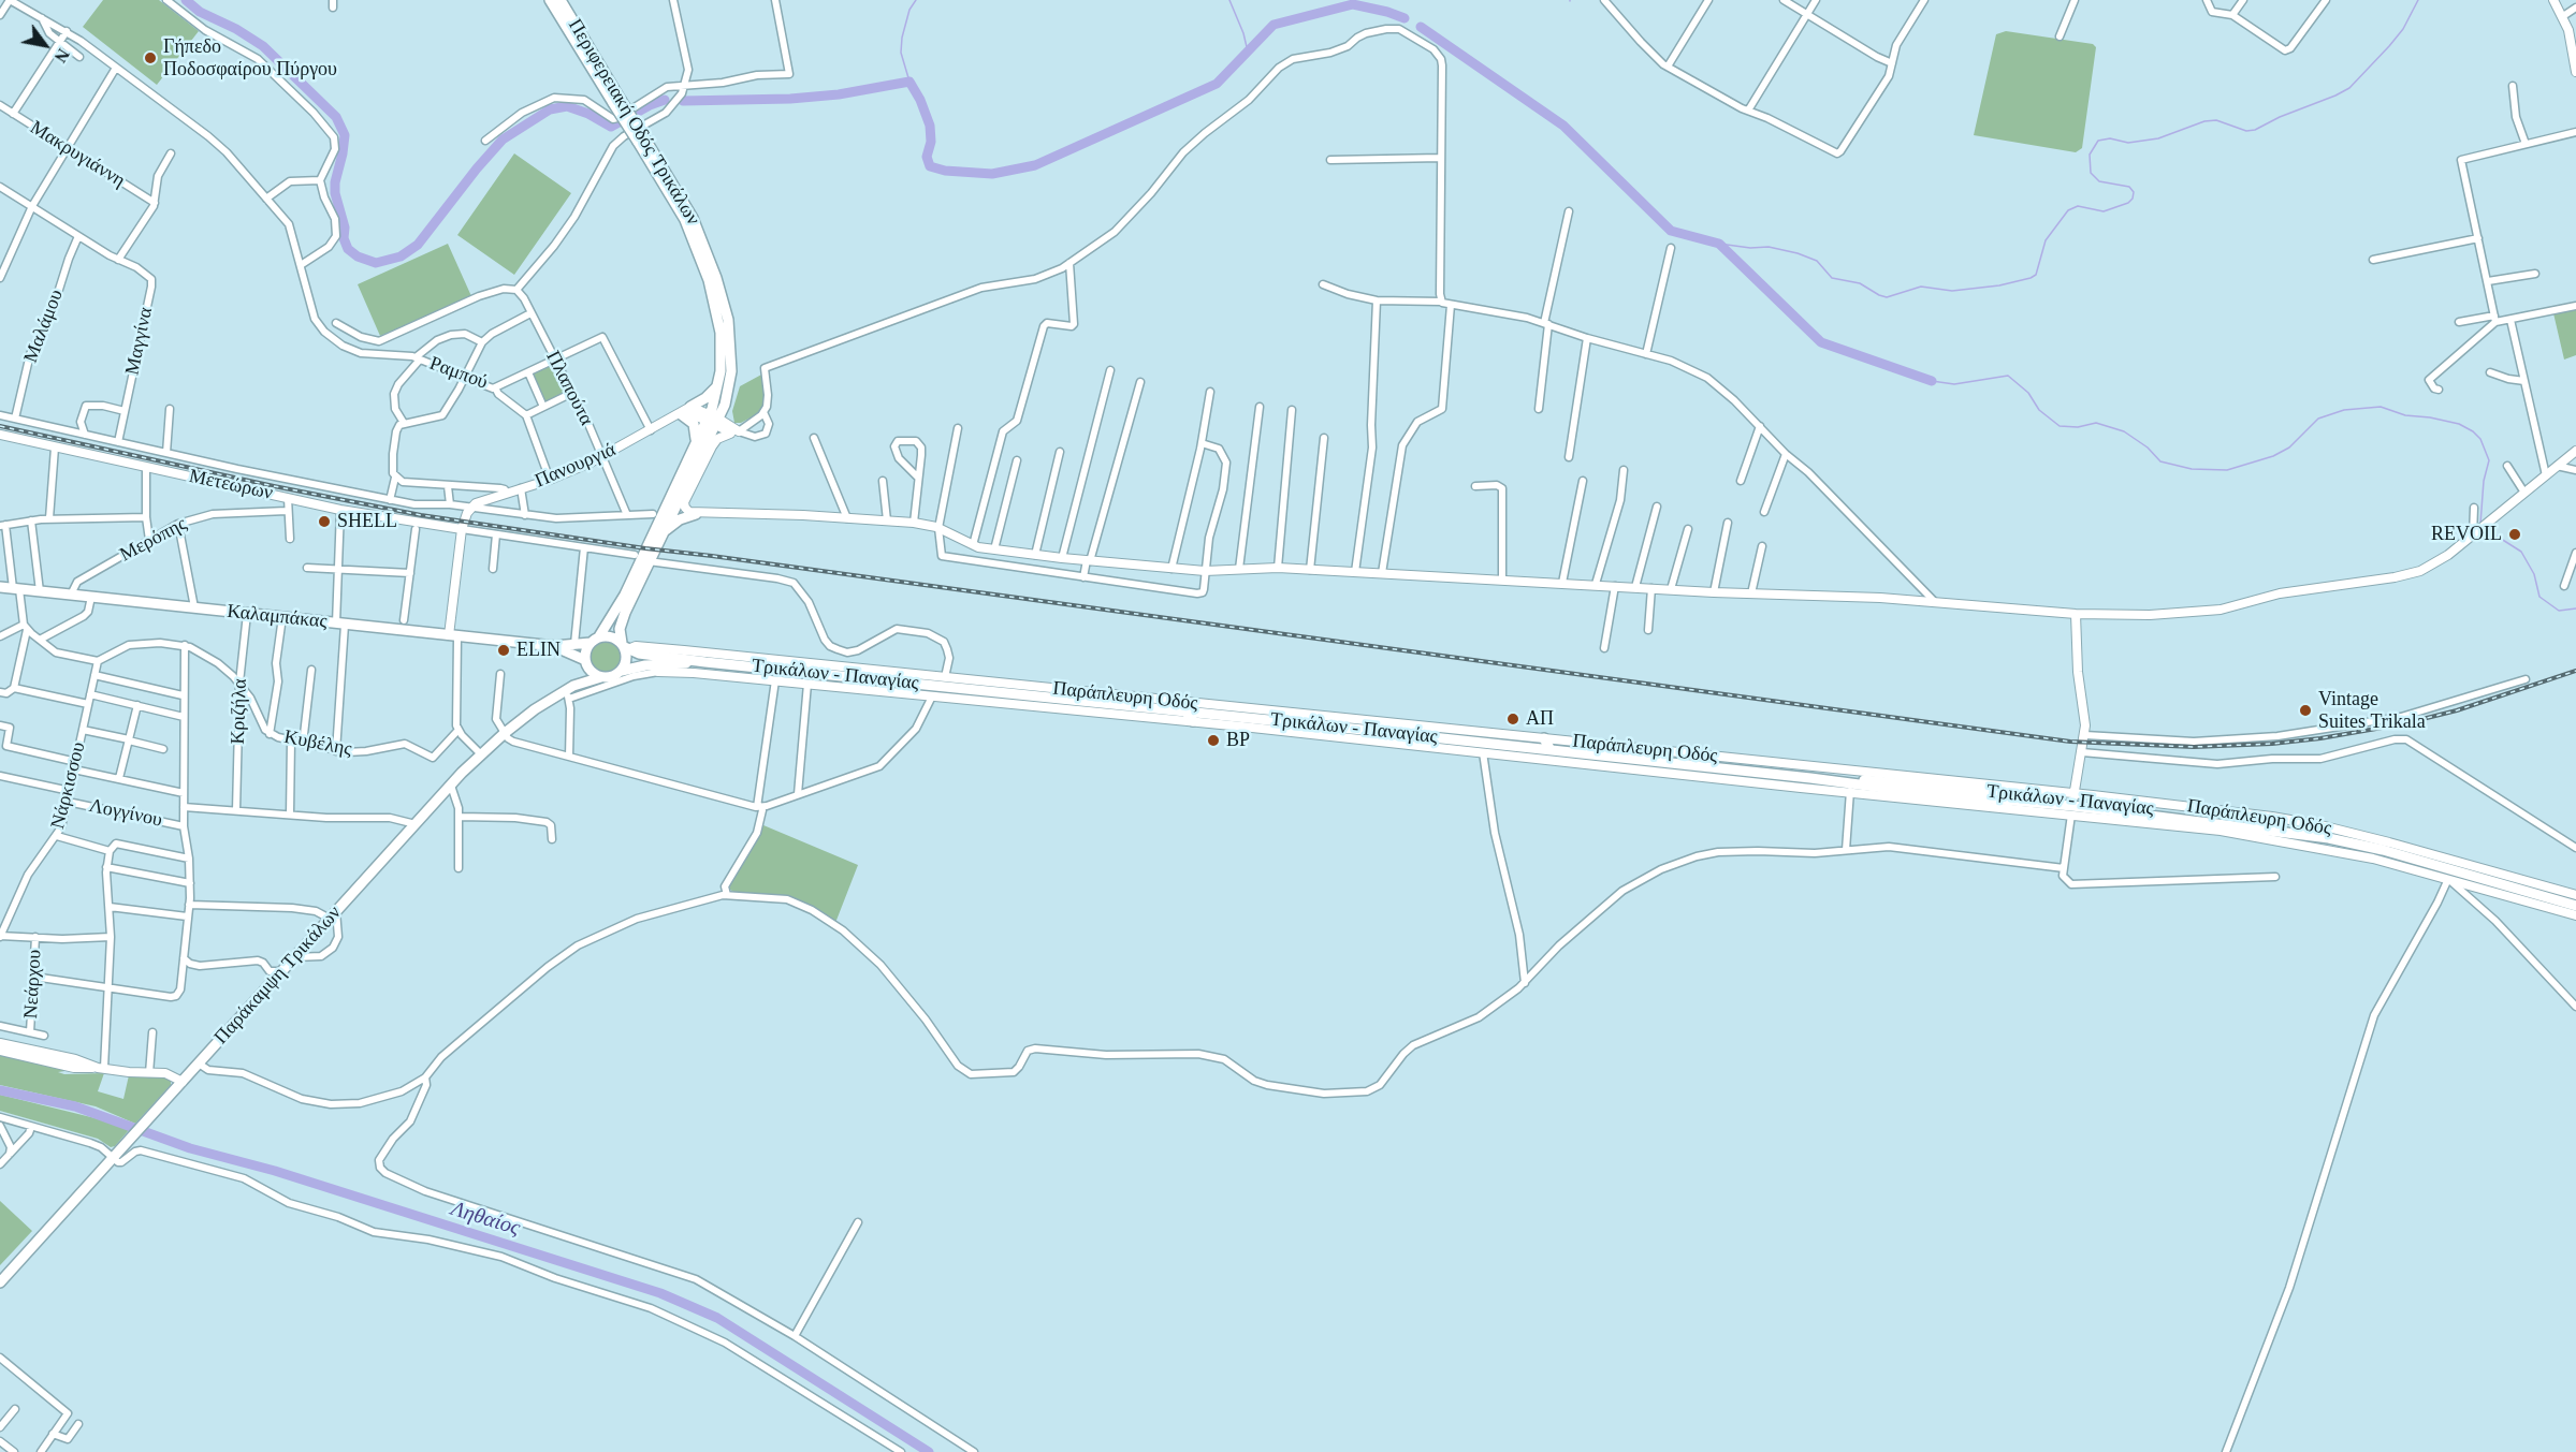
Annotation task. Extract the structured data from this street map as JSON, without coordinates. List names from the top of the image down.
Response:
{
  "streets": {
    "main road": [
      "Περιφερειακή Οδός Τρικάλων",
      "Καλαμπάκας",
      "Τρικάλων - Παναγίας",
      "Παράκαμψη Τρικάλων"
    ],
    "street": [
      "Μακρυγιάννη",
      "Μαλάμου",
      "Μαγγίνα",
      "Ραμπού",
      "Πλαπούτα",
      "Πανουργιά",
      "Μετεώρων",
      "Μερόπης",
      "Παράπλευρη Οδός",
      "Κριζήλα",
      "Κυβέλης",
      "Νάρκισσου",
      "Λογγίνου",
      "Νεάρχου"
    ]
  },
  "crossings": [
    ["Περιφερειακή Οδός Τρικάλων", "Καλαμπάκας"],
    ["Περιφερειακή Οδός Τρικάλων", "Τρικάλων - Παναγίας"],
    ["Περιφερειακή Οδός Τρικάλων", "Παράπλευρη Οδός"],
    ["Περιφερειακή Οδός Τρικάλων", "Παράκαμψη Τρικάλων"],
    ["Μακρυγιάννη", "Μαγγίνα"],
    ["Ραμπού", "Πλαπούτα"],
    ["Ραμπού", "Πανουργιά"],
    ["Πλαπούτα", "Πανουργιά"],
    ["Μερόπης", "Καλαμπάκας"],
    ["Καλαμπάκας", "Τρικάλων - Παναγίας"],
    ["Καλαμπάκας", "Παράπλευρη Οδός"],
    ["Καλαμπάκας", "Κριζήλα"],
    ["Καλαμπάκας", "Παράκαμψη Τρικάλων"],
    ["Τρικάλων - Παναγίας", "Παράπλευρη Οδός"],
    ["Τρικάλων - Παναγίας", "Παράκαμψη Τρικάλων"],
    ["Παράπλευρη Οδός", "Παράκαμψη Τρικάλων"],
    ["Κριζήλα", "Κυβέλης"],
    ["Κυβέλης", "Νάρκισσου"],
    ["Νάρκισσου", "Λογγίνου"]
  ],
  "water": ["Ληθαίος"],
  "places": [
    "Γήπεδο Ποδοσφαίρου Πύργου",
    "SHELL",
    "REVOIL",
    "ELIN",
    "Vintage Suites Trikala",
    "ΑΠ",
    "BP"
  ],
  "north": "bottom right"
}
